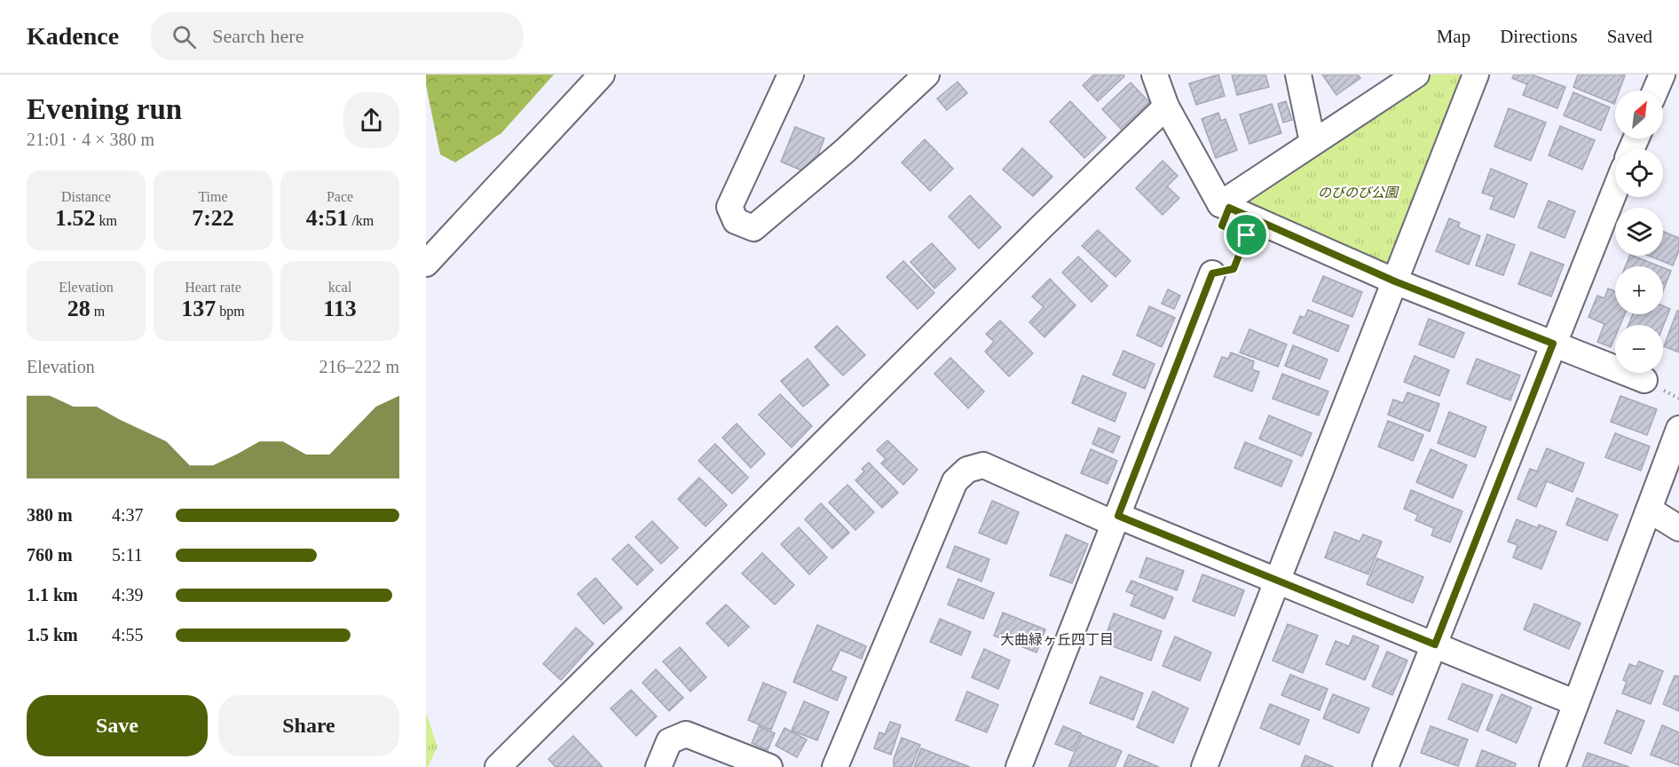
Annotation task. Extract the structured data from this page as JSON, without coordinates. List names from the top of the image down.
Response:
{
  "districts": ["大曲緑ヶ丘四丁目"],
  "parks": ["のびのび公園"],
  "north": "top right",
  "page": {
    "header": "Kadence",
    "search": "Search here",
    "nav": ["Map", "Directions", "Saved"],
    "heading": ["Evening run", "21:01 · 4 × 380 m"],
    "map_buttons": ["+", "−"],
    "stats": [
      ["Distance", "1.52 km"],
      ["Time", "7:22"],
      ["Pace", "4:51 /km"],
      ["Elevation", "28 m"],
      ["Heart rate", "137 bpm"],
      ["kcal", "113"]
    ],
    "chart": ["Elevation", "216–222 m"],
    "list": [
      {
        "name": "380 m",
        "note": "4:37"
      },
      {
        "name": "760 m",
        "note": "5:11"
      },
      {
        "name": "1.1 km",
        "note": "4:39"
      },
      {
        "name": "1.5 km",
        "note": "4:55"
      }
    ],
    "buttons": ["Save", "Share"]
  }
}
